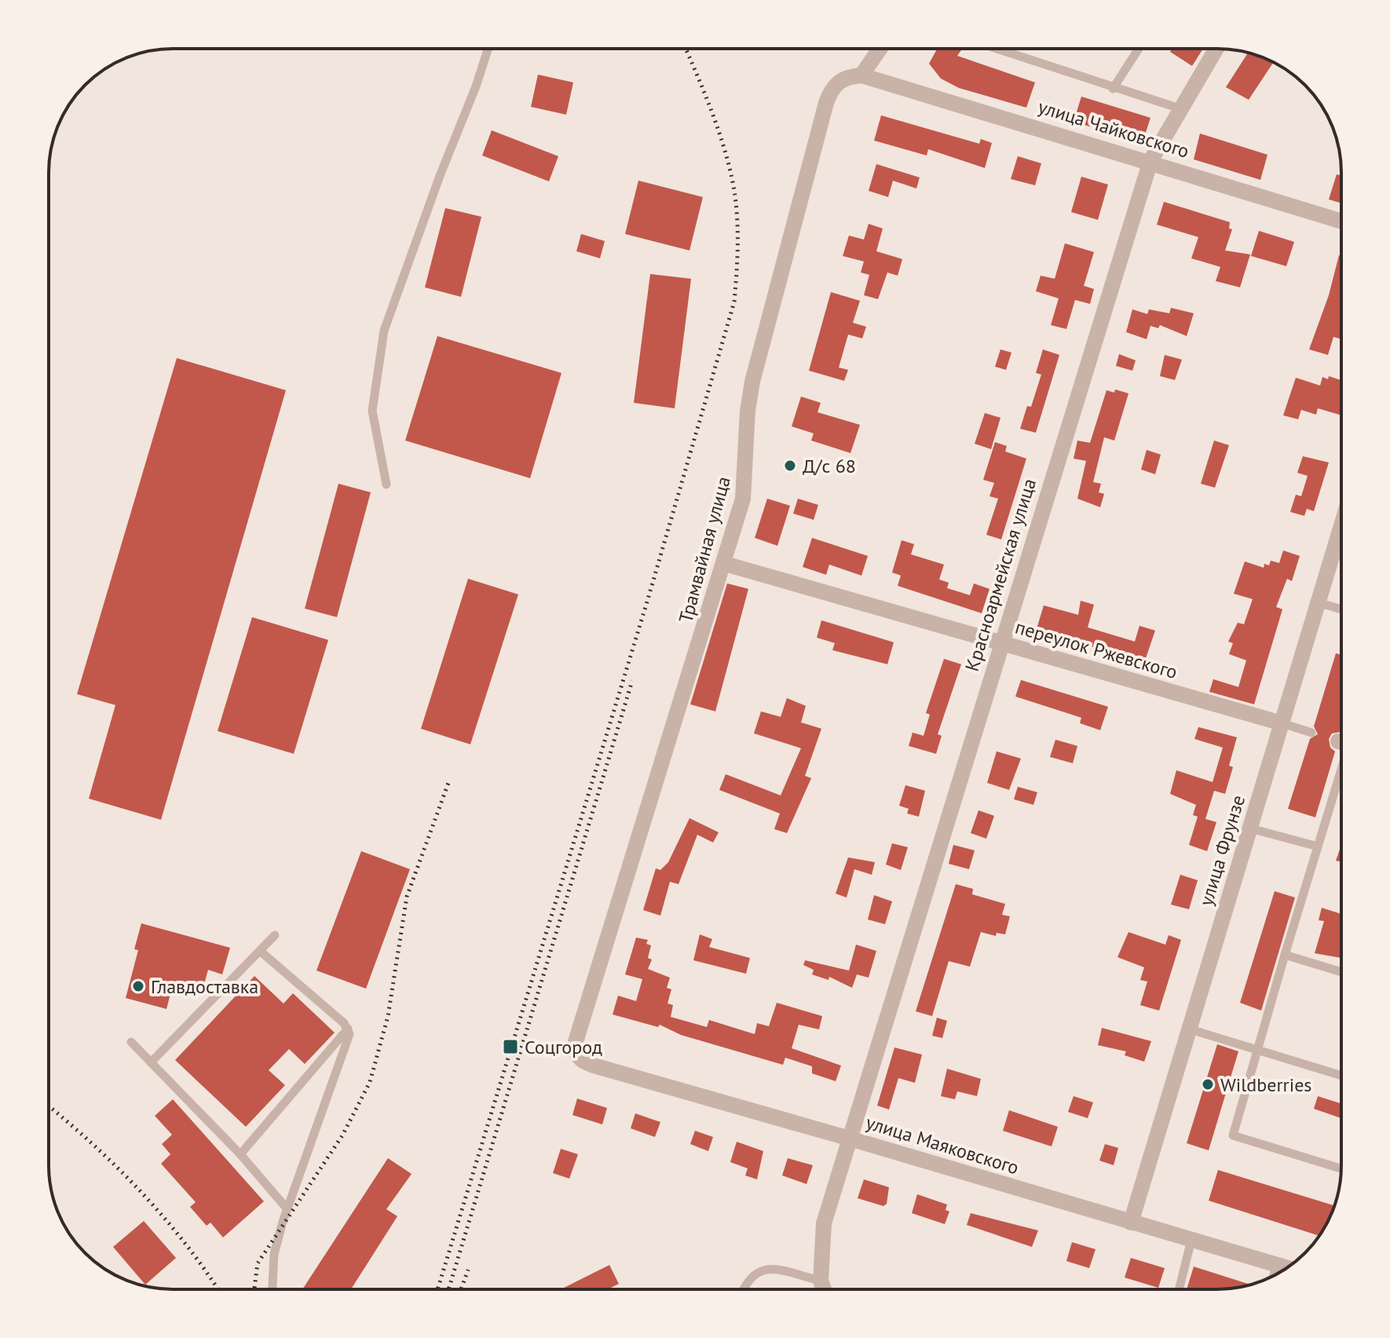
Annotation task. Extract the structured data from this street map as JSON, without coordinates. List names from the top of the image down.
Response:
{
  "streets": {
    "street": [
      "улица Чайковского",
      "Трамвайная улица",
      "Красноармейская улица",
      "переулок Ржевского",
      "улица Фрунзе",
      "улица Маяковского"
    ]
  },
  "crossings": [
    ["улица Чайковского", "Трамвайная улица"],
    ["улица Чайковского", "Красноармейская улица"],
    ["Трамвайная улица", "переулок Ржевского"],
    ["Трамвайная улица", "улица Маяковского"],
    ["Красноармейская улица", "переулок Ржевского"],
    ["Красноармейская улица", "улица Маяковского"],
    ["переулок Ржевского", "улица Фрунзе"],
    ["улица Фрунзе", "улица Маяковского"]
  ],
  "places": {
    "other": ["Д/с 68", "Главдоставка", "Wildberries"],
    "transit": ["Соцгород"]
  }
}
